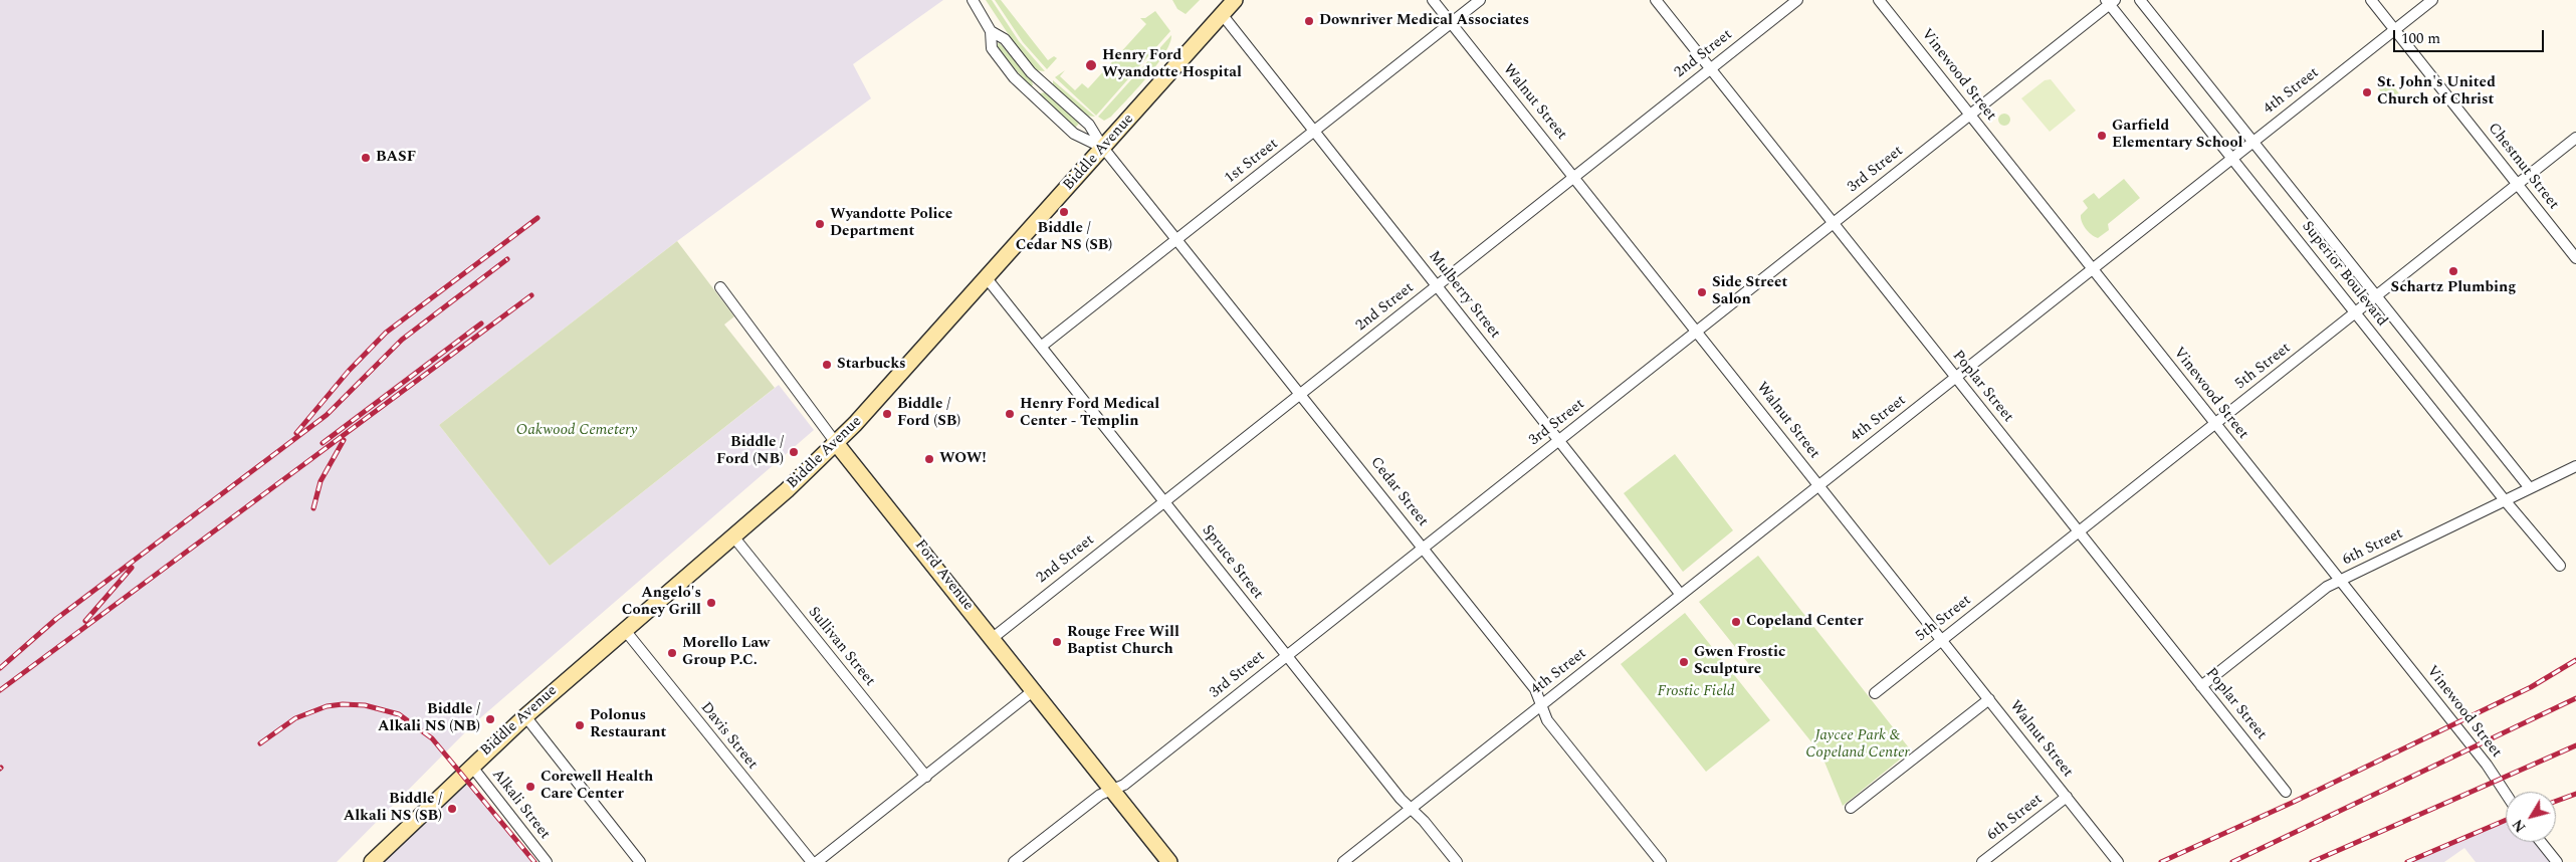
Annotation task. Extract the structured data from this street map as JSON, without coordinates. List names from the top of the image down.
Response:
{
  "streets": {
    "main road": ["Biddle Avenue", "Ford Avenue"],
    "street": [
      "2nd Street",
      "Vinewood Street",
      "4th Street",
      "Walnut Street",
      "1st Street",
      "Chestnut Street",
      "3rd Street",
      "Superior Boulevard",
      "Mulberry Street",
      "5th Street",
      "Poplar Street",
      "Cedar Street",
      "6th Street",
      "Spruce Street",
      "Sullivan Street",
      "Davis Street",
      "Alkali Street"
    ]
  },
  "crossings": [
    ["2nd Street", "Walnut Street"],
    ["2nd Street", "Mulberry Street"],
    ["2nd Street", "Poplar Street"],
    ["2nd Street", "Cedar Street"],
    ["2nd Street", "Spruce Street"],
    ["2nd Street", "Ford Avenue"],
    ["Vinewood Street", "4th Street"],
    ["Vinewood Street", "3rd Street"],
    ["Vinewood Street", "5th Street"],
    ["Vinewood Street", "6th Street"],
    ["4th Street", "Walnut Street"],
    ["4th Street", "Chestnut Street"],
    ["4th Street", "Superior Boulevard"],
    ["4th Street", "Mulberry Street"],
    ["4th Street", "Poplar Street"],
    ["4th Street", "Cedar Street"],
    ["4th Street", "Spruce Street"],
    ["Walnut Street", "1st Street"],
    ["Walnut Street", "3rd Street"],
    ["Walnut Street", "5th Street"],
    ["Walnut Street", "6th Street"],
    ["Biddle Avenue", "Mulberry Street"],
    ["Biddle Avenue", "Cedar Street"],
    ["Biddle Avenue", "Spruce Street"],
    ["Biddle Avenue", "Ford Avenue"],
    ["Biddle Avenue", "Sullivan Street"],
    ["Biddle Avenue", "Davis Street"],
    ["Biddle Avenue", "Alkali Street"],
    ["1st Street", "Mulberry Street"],
    ["1st Street", "Cedar Street"],
    ["1st Street", "Spruce Street"],
    ["Chestnut Street", "5th Street"],
    ["3rd Street", "Superior Boulevard"],
    ["3rd Street", "Mulberry Street"],
    ["3rd Street", "Poplar Street"],
    ["3rd Street", "Cedar Street"],
    ["3rd Street", "Spruce Street"],
    ["3rd Street", "Ford Avenue"],
    ["Superior Boulevard", "5th Street"],
    ["Superior Boulevard", "6th Street"],
    ["5th Street", "Poplar Street"],
    ["Poplar Street", "6th Street"]
  ],
  "parks": ["Oakwood Cemetery", "Frostic Field", "Jaycee Park & Copeland Center"],
  "places": [
    "Downriver Medical Associates",
    "Henry Ford Wyandotte Hospital",
    "St. John's United Church of Christ",
    "Garfield Elementary School",
    "BASF",
    "Biddle / Cedar NS (SB)",
    "Wyandotte Police Department",
    "Schartz Plumbing",
    "Side Street Salon",
    "Starbucks",
    "Biddle / Ford (SB)",
    "Henry Ford Medical Center - Templin",
    "Biddle / Ford (NB)",
    "WOW!",
    "Angelo's Coney Grill",
    "Copeland Center",
    "Rouge Free Will Baptist Church",
    "Morello Law Group P.C.",
    "Gwen Frostic Sculpture",
    "Biddle / Alkali NS (NB)",
    "Polonus Restaurant",
    "Corewell Health Care Center",
    "Biddle / Alkali NS (SB)"
  ],
  "scale_bar": "100 m",
  "north": "bottom left"
}
